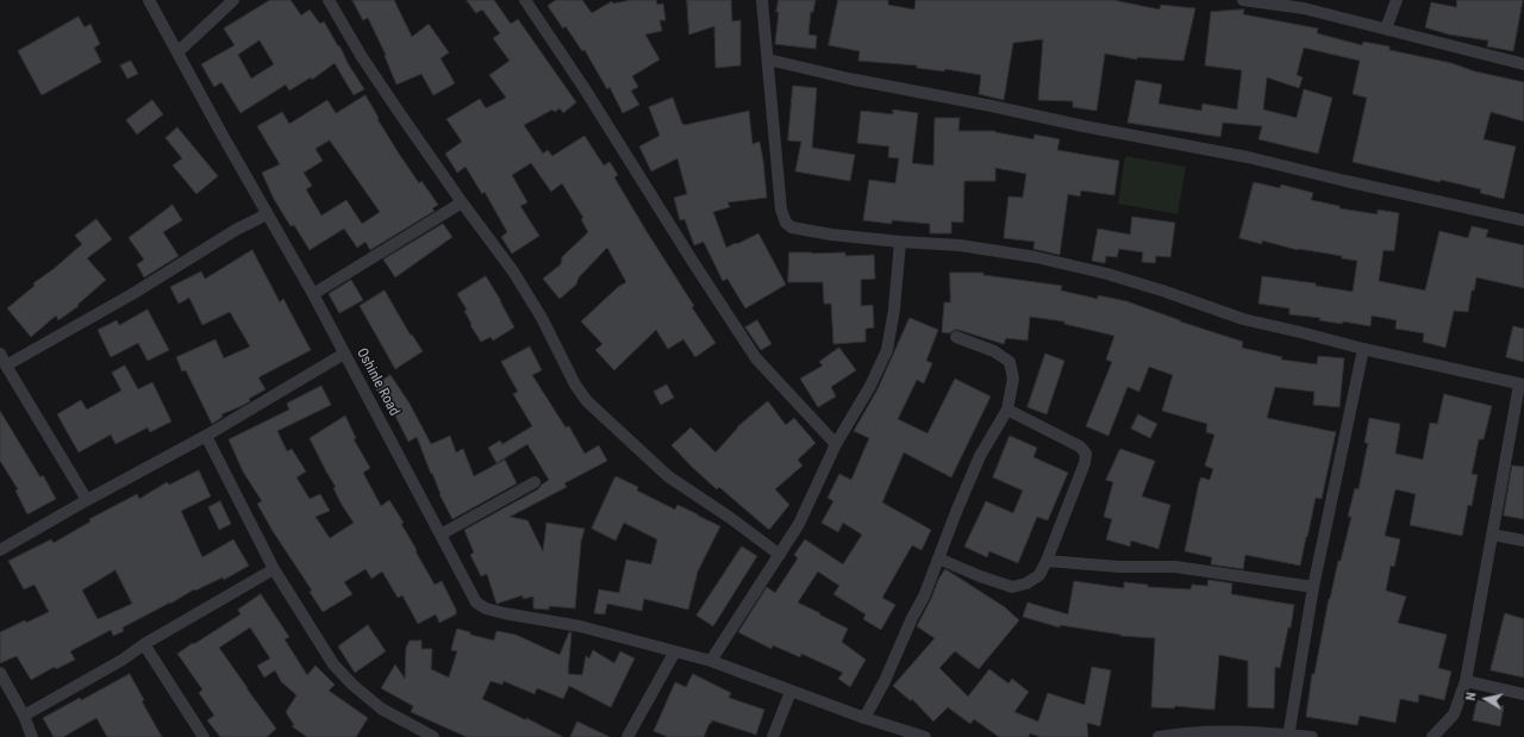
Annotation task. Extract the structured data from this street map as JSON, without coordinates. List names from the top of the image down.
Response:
{
  "streets": {
    "street": ["Oshinle Road"]
  },
  "north": "left"
}
